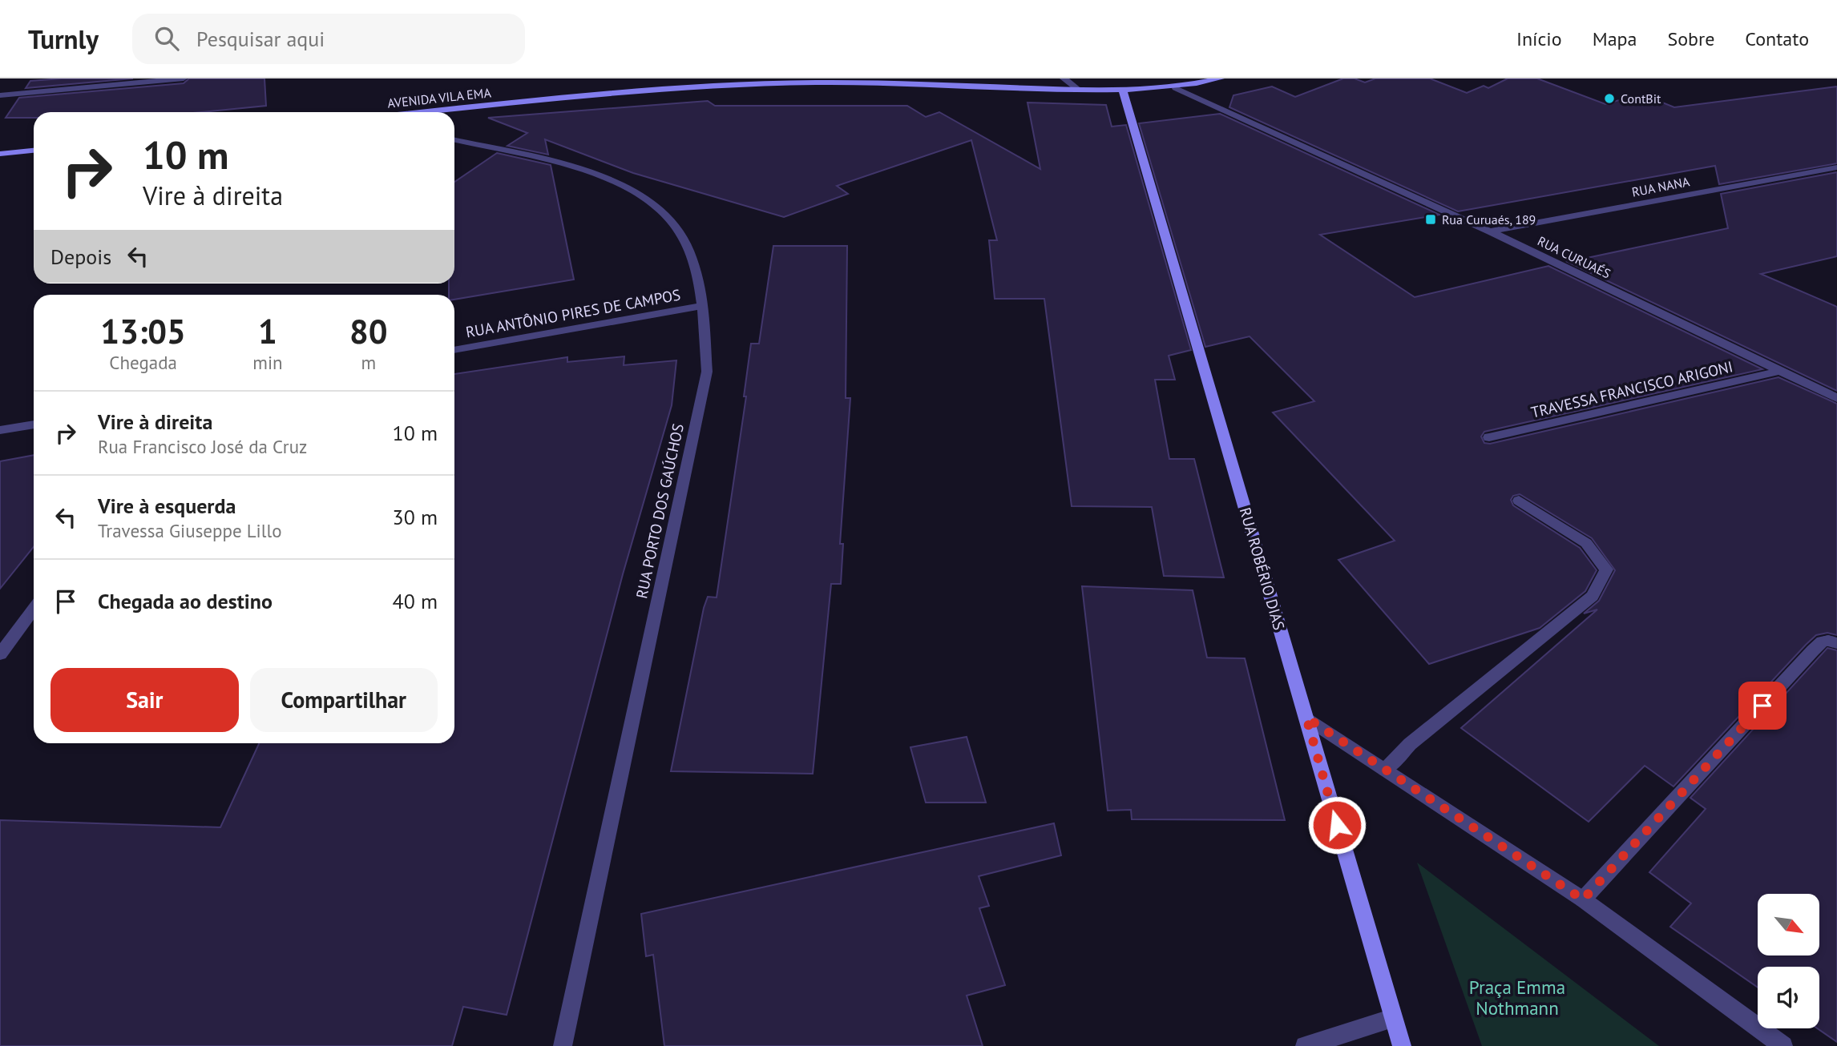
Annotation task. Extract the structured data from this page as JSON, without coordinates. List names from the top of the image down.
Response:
{
  "streets": {
    "street": [
      "AVENIDA VILA EMA",
      "RUA NANA",
      "RUA CURUAÉS",
      "RUA ANTÔNIO PIRES DE CAMPOS",
      "TRAVESSA FRANCISCO ARIGONI",
      "RUA PORTO DOS GAÚCHOS",
      "RUA ROBÉRIO DIAS"
    ]
  },
  "crossings": [
    ["AVENIDA VILA EMA", "RUA CURUAÉS"],
    ["AVENIDA VILA EMA", "RUA ROBÉRIO DIAS"],
    ["RUA NANA", "RUA CURUAÉS"],
    ["RUA CURUAÉS", "TRAVESSA FRANCISCO ARIGONI"],
    ["RUA ANTÔNIO PIRES DE CAMPOS", "RUA PORTO DOS GAÚCHOS"]
  ],
  "parks": ["Praça Emma Nothmann"],
  "places": {
    "other": ["ContBit"],
    "transit": ["Rua Curuaés, 189"]
  },
  "north": "bottom right",
  "page": {
    "header": "Turnly",
    "search": "Pesquisar aqui",
    "nav": [
      "Início",
      "Mapa",
      "Sobre",
      "Contato"
    ],
    "turn": ["10 m", "Vire à direita"],
    "then": "Depois",
    "eta": [
      "13:05",
      "Chegada",
      "1",
      "min",
      "80",
      "m"
    ],
    "list": [
      {
        "name": "Vire à direita",
        "note": "Rua Francisco José da Cruz",
        "value": "10 m"
      },
      {
        "name": "Vire à esquerda",
        "note": "Travessa Giuseppe Lillo",
        "value": "30 m"
      },
      {
        "name": "Chegada ao destino",
        "value": "40 m"
      }
    ],
    "buttons": ["Sair", "Compartilhar"]
  }
}
